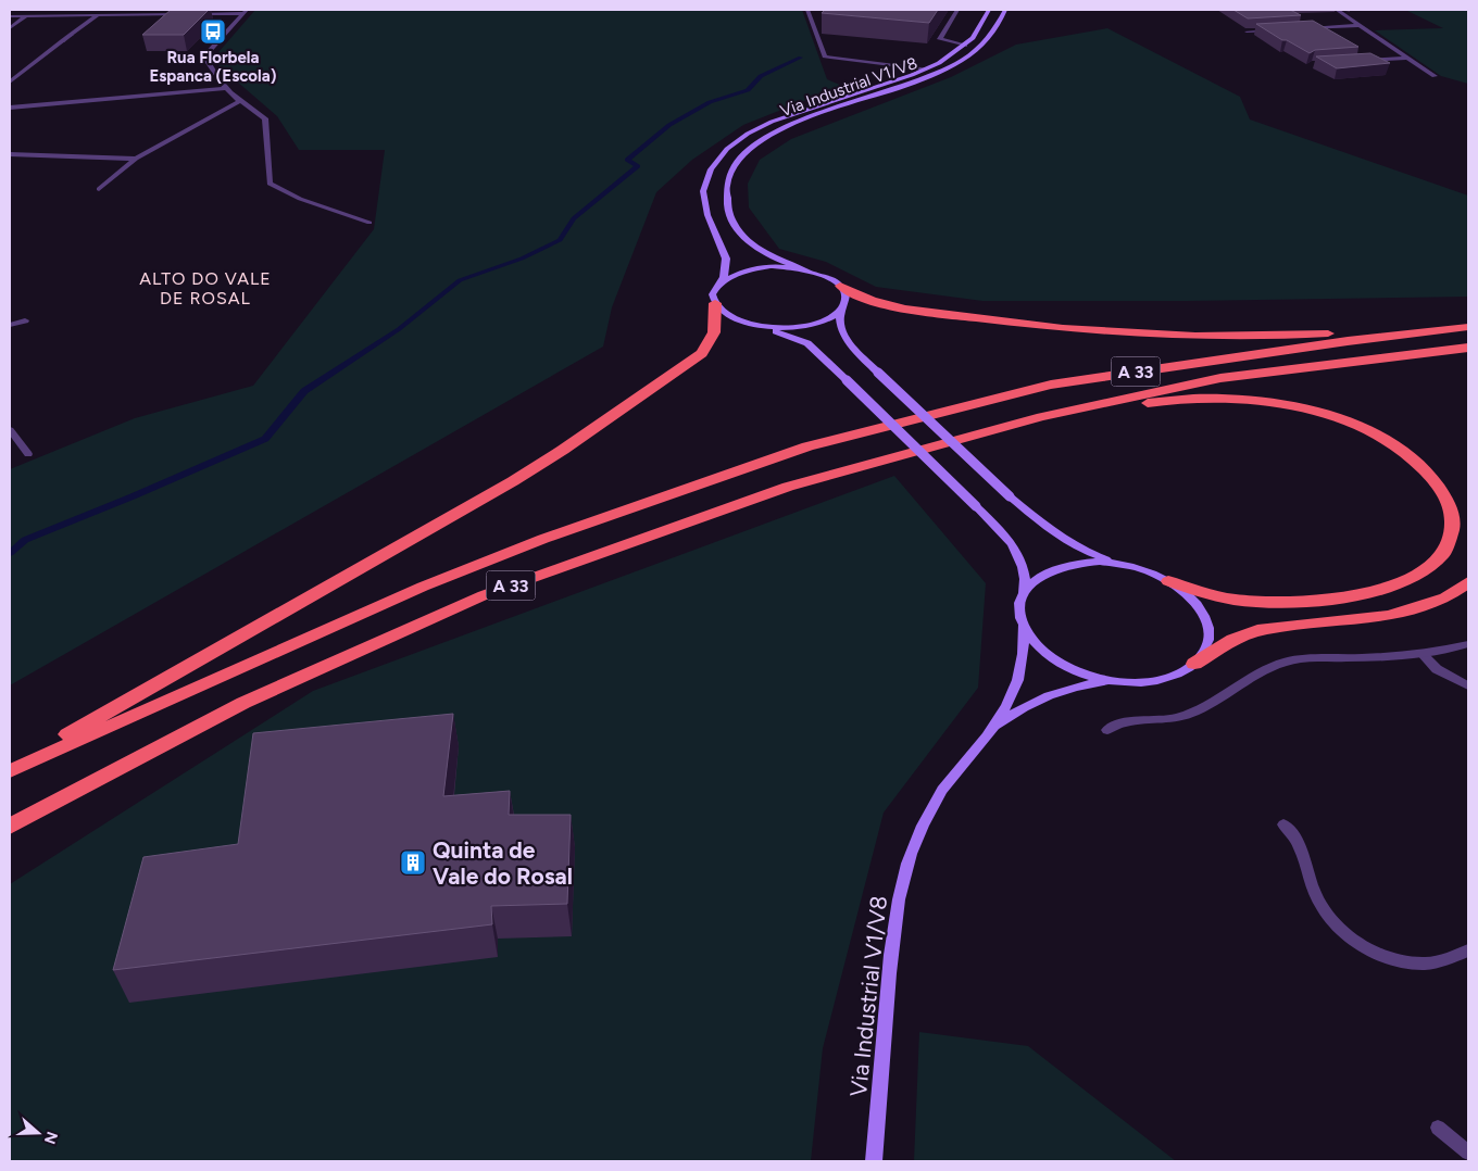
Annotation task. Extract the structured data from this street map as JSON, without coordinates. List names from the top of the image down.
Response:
{
  "streets": {
    "highway": ["A 33"],
    "main road": ["Via Industrial V1/V8"]
  },
  "districts": ["ALTO DO VALE DE ROSAL"],
  "places": {
    "bus stop": ["Rua Florbela Espanca (Escola)"],
    "building": ["Quinta de Vale do Rosal"]
  },
  "north": "right"
}
